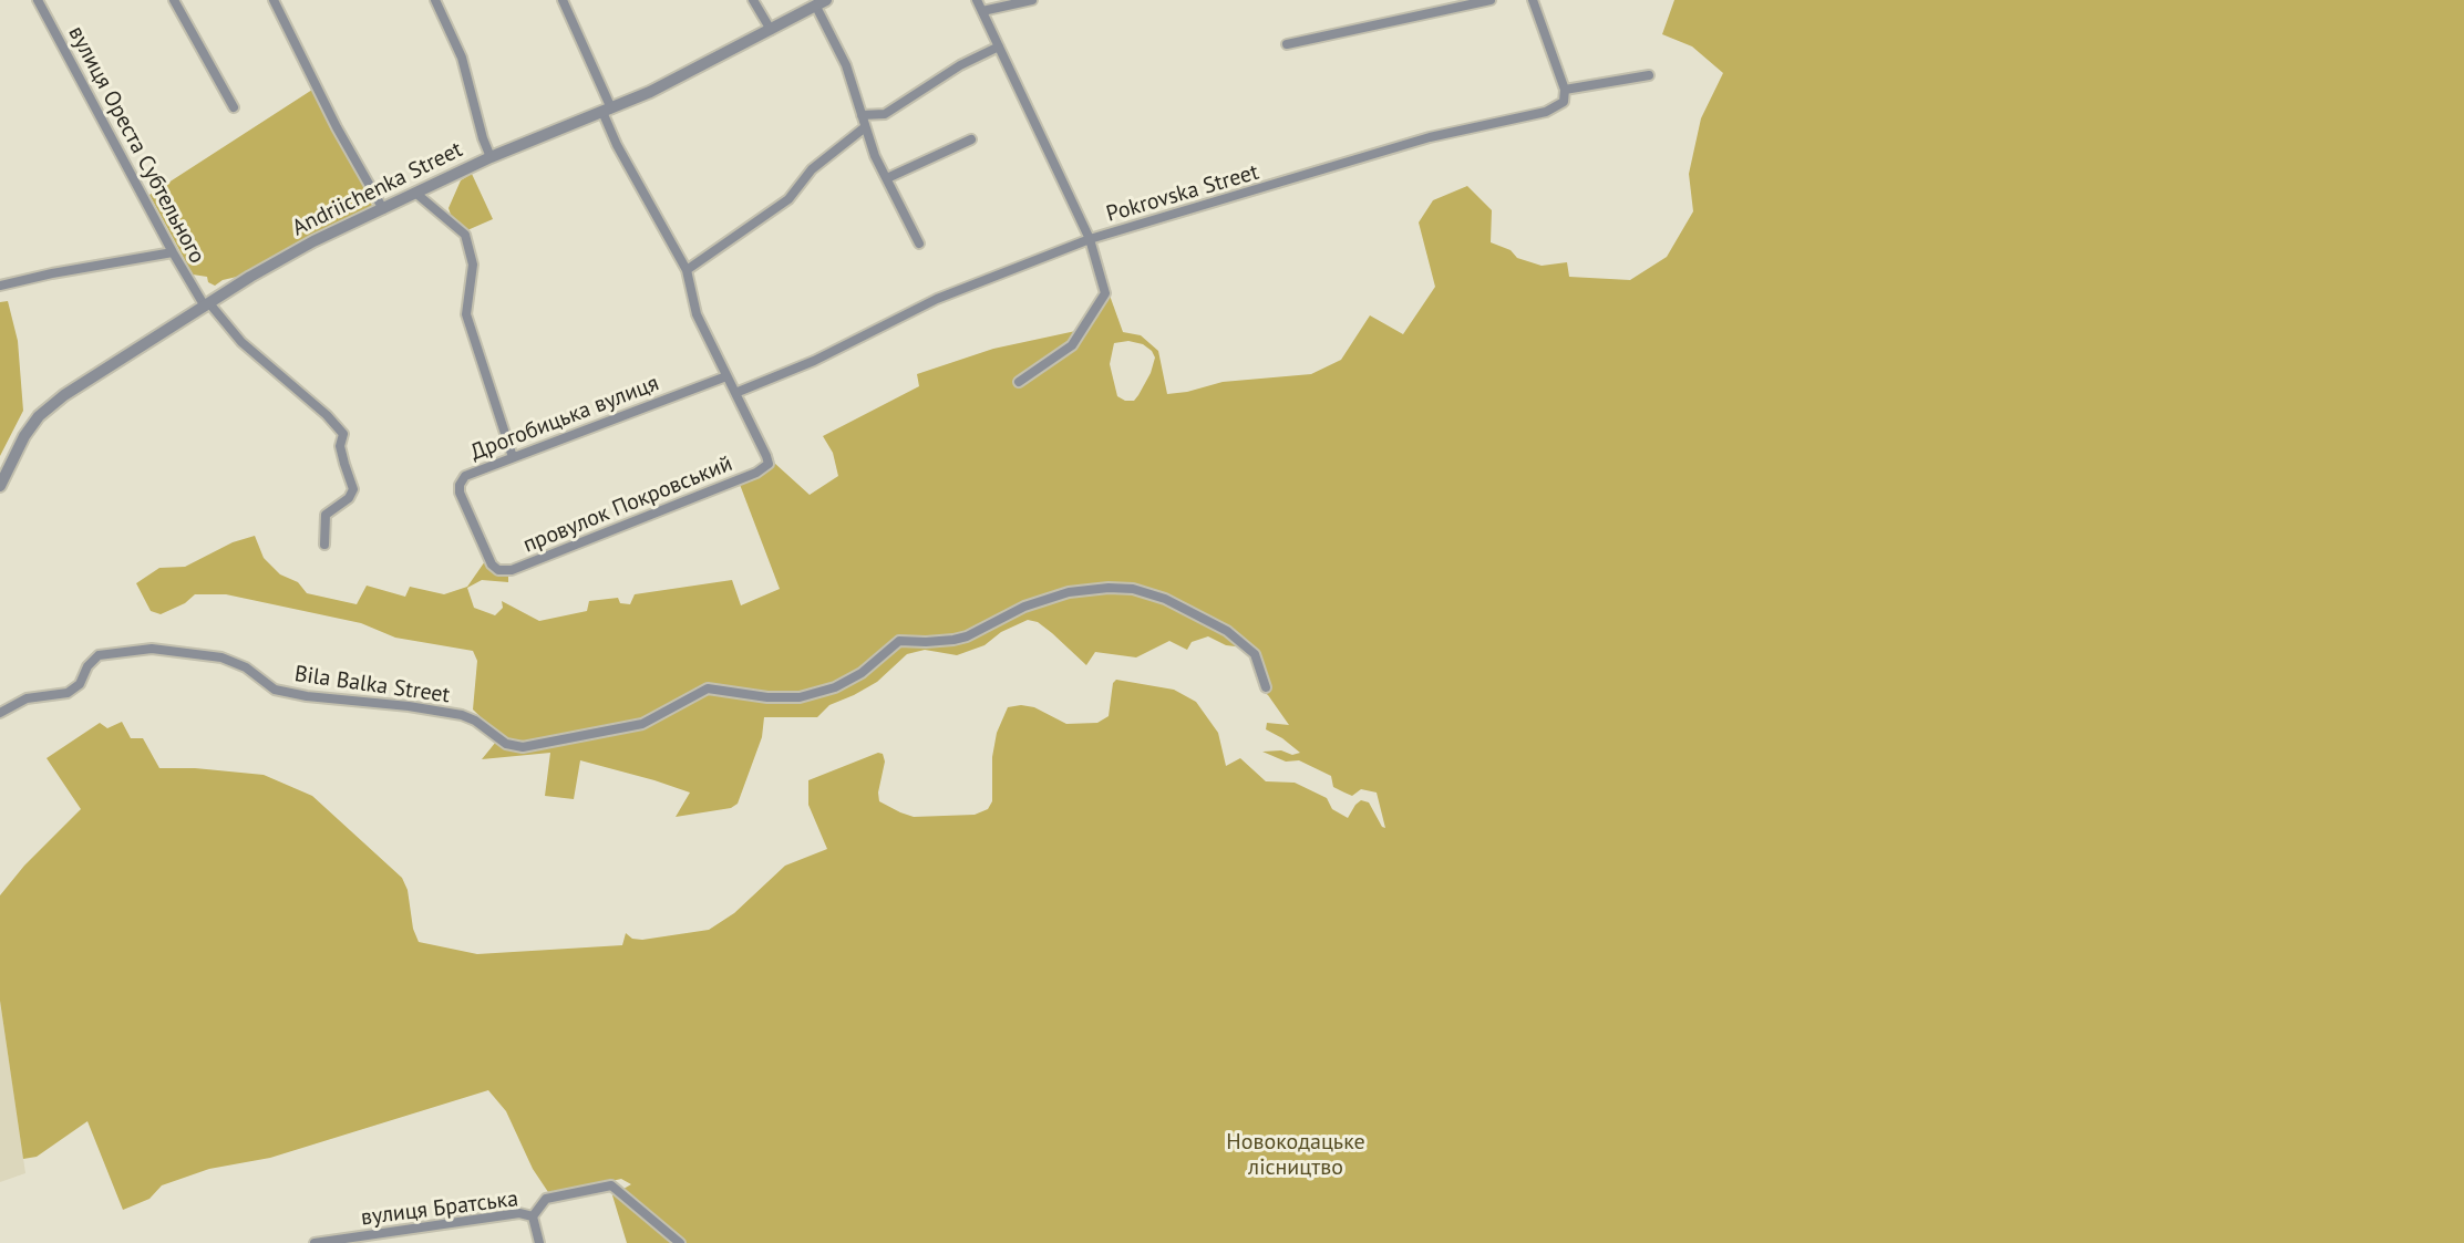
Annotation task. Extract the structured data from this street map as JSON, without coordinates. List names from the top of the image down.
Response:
{
  "streets": {
    "street": [
      "вулиця Ореста Субтельного",
      "Andriichenka Street",
      "Pokrovska Street",
      "Дрогобицька вулиця",
      "провулок Покровський",
      "Bila Balka Street",
      "вулиця Братська"
    ]
  },
  "crossings": [
    ["вулиця Ореста Субтельного", "Andriichenka Street"],
    ["Pokrovska Street", "провулок Покровський"],
    ["Дрогобицька вулиця", "провулок Покровський"]
  ],
  "parks": ["Новокодацьке лісництво"]
}
